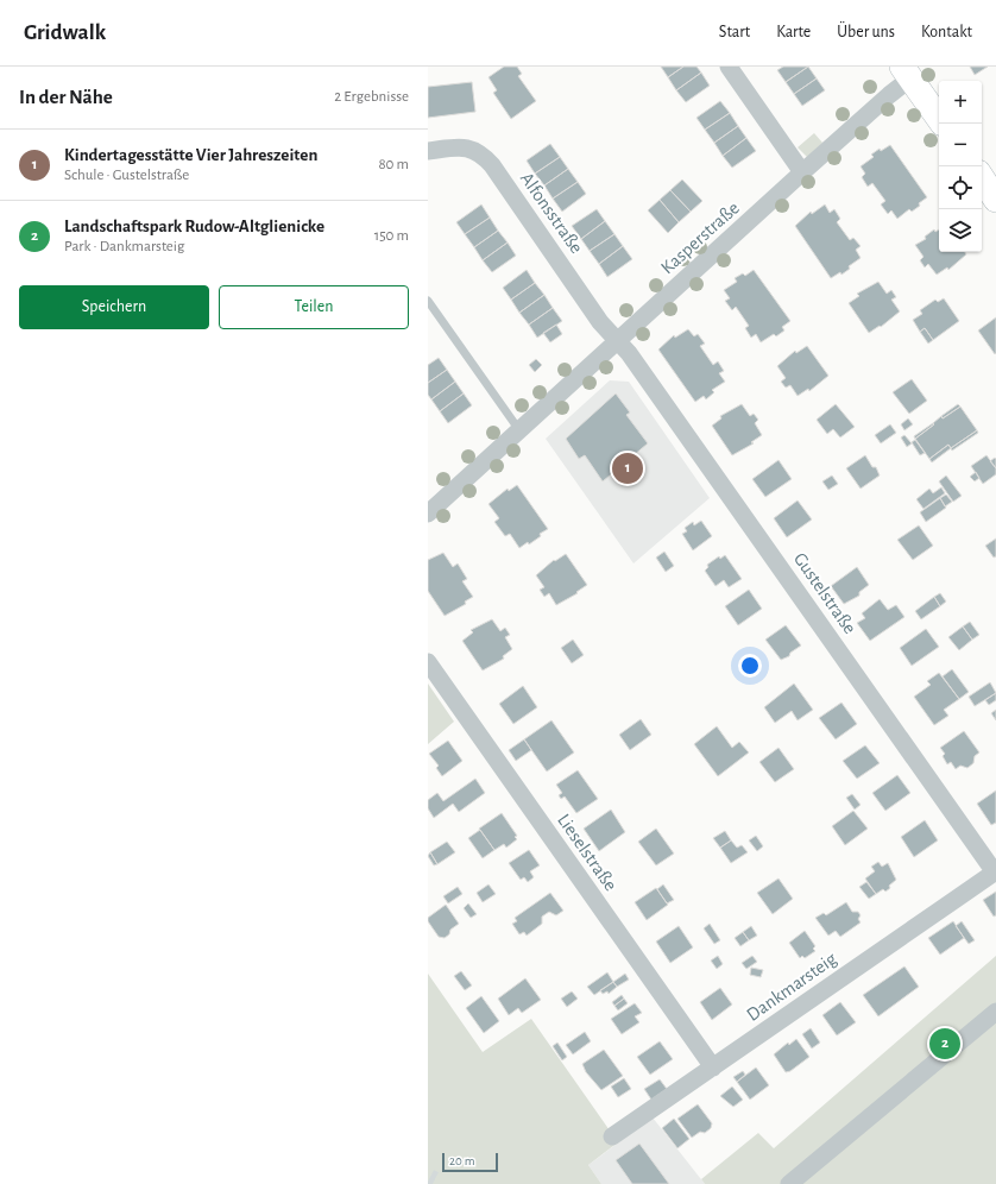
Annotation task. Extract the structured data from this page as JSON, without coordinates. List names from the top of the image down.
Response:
{
  "streets": {
    "street": [
      "Alfonsstraße",
      "Kasperstraße",
      "Gustelstraße",
      "Lieselstraße",
      "Dankmarsteig"
    ]
  },
  "crossings": [
    ["Alfonsstraße", "Kasperstraße"],
    ["Alfonsstraße", "Gustelstraße"],
    ["Kasperstraße", "Gustelstraße"],
    ["Gustelstraße", "Dankmarsteig"],
    ["Lieselstraße", "Dankmarsteig"]
  ],
  "scale_bar": "20 m",
  "page": {
    "header": "Gridwalk",
    "nav": [
      "Start",
      "Karte",
      "Über uns",
      "Kontakt"
    ],
    "heading": ["In der Nähe", "2 Ergebnisse"],
    "map_buttons": ["+", "−"],
    "list": [
      {
        "mark": "1",
        "name": "Kindertagesstätte Vier Jahreszeiten",
        "note": "Schule · Gustelstraße",
        "value": "80 m"
      },
      {
        "mark": "2",
        "name": "Landschaftspark Rudow-Altglienicke",
        "note": "Park · Dankmarsteig",
        "value": "150 m"
      }
    ],
    "buttons": ["Speichern", "Teilen"],
    "pins": ["1", "2"],
    "scale": "20 m"
  }
}
